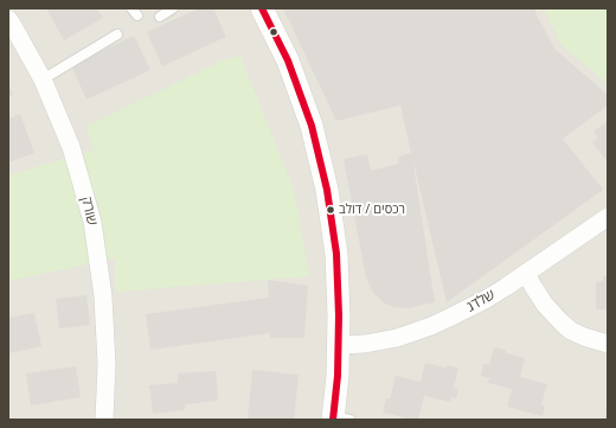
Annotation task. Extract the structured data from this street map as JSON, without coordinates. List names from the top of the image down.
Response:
{
  "streets": {
    "street": ["שורק", "שלדג"]
  },
  "places": ["רכסים / דולב"]
}
